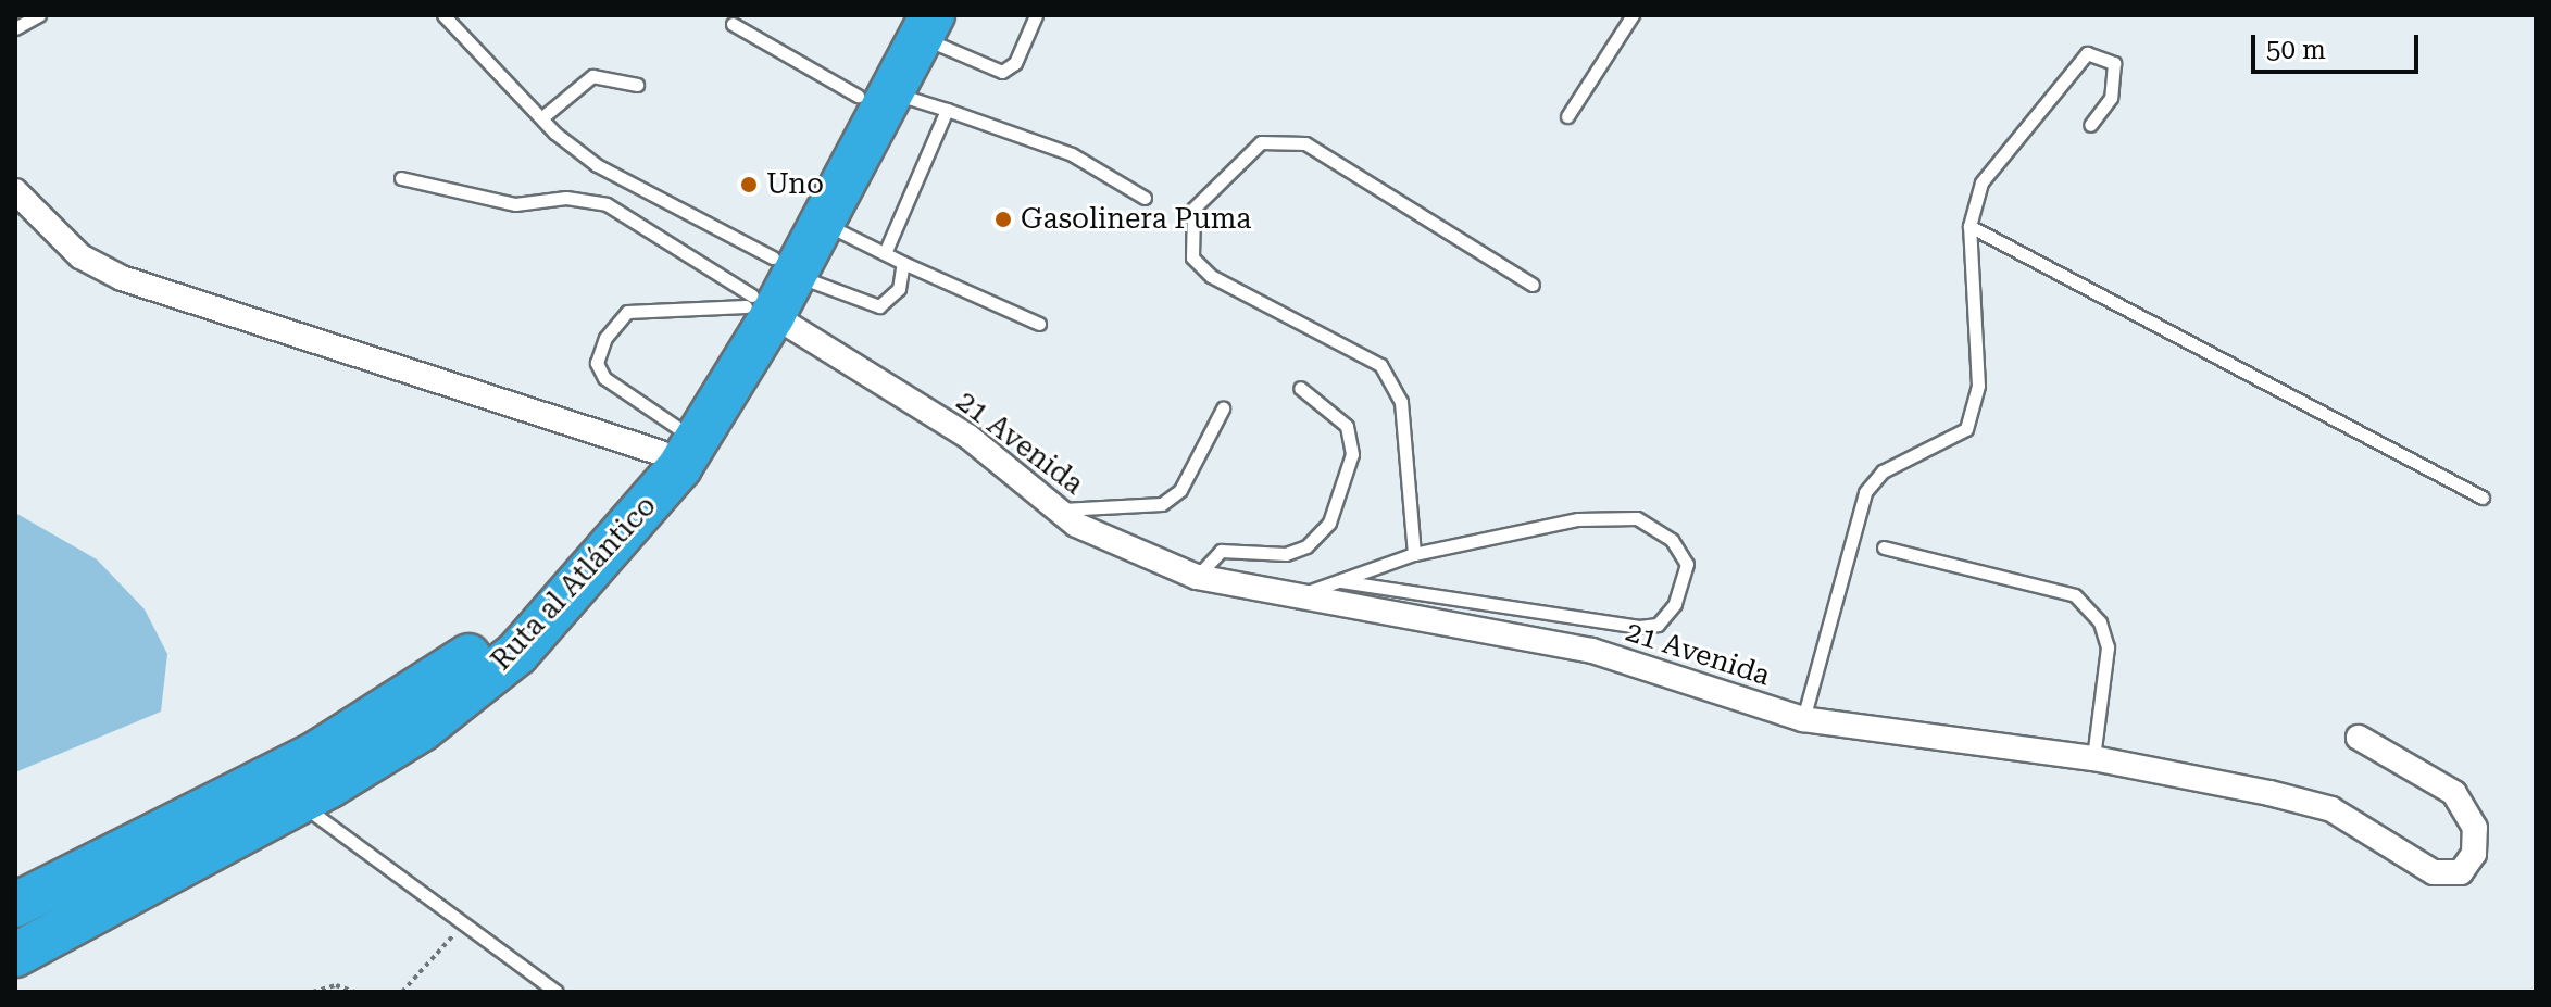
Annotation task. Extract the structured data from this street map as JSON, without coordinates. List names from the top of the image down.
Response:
{
  "streets": {
    "highway": ["Ruta al Atlántico"],
    "street": ["21 Avenida"]
  },
  "crossings": [
    ["21 Avenida", "Ruta al Atlántico"]
  ],
  "places": ["Uno", "Gasolinera Puma"],
  "scale_bar": "50 m"
}
